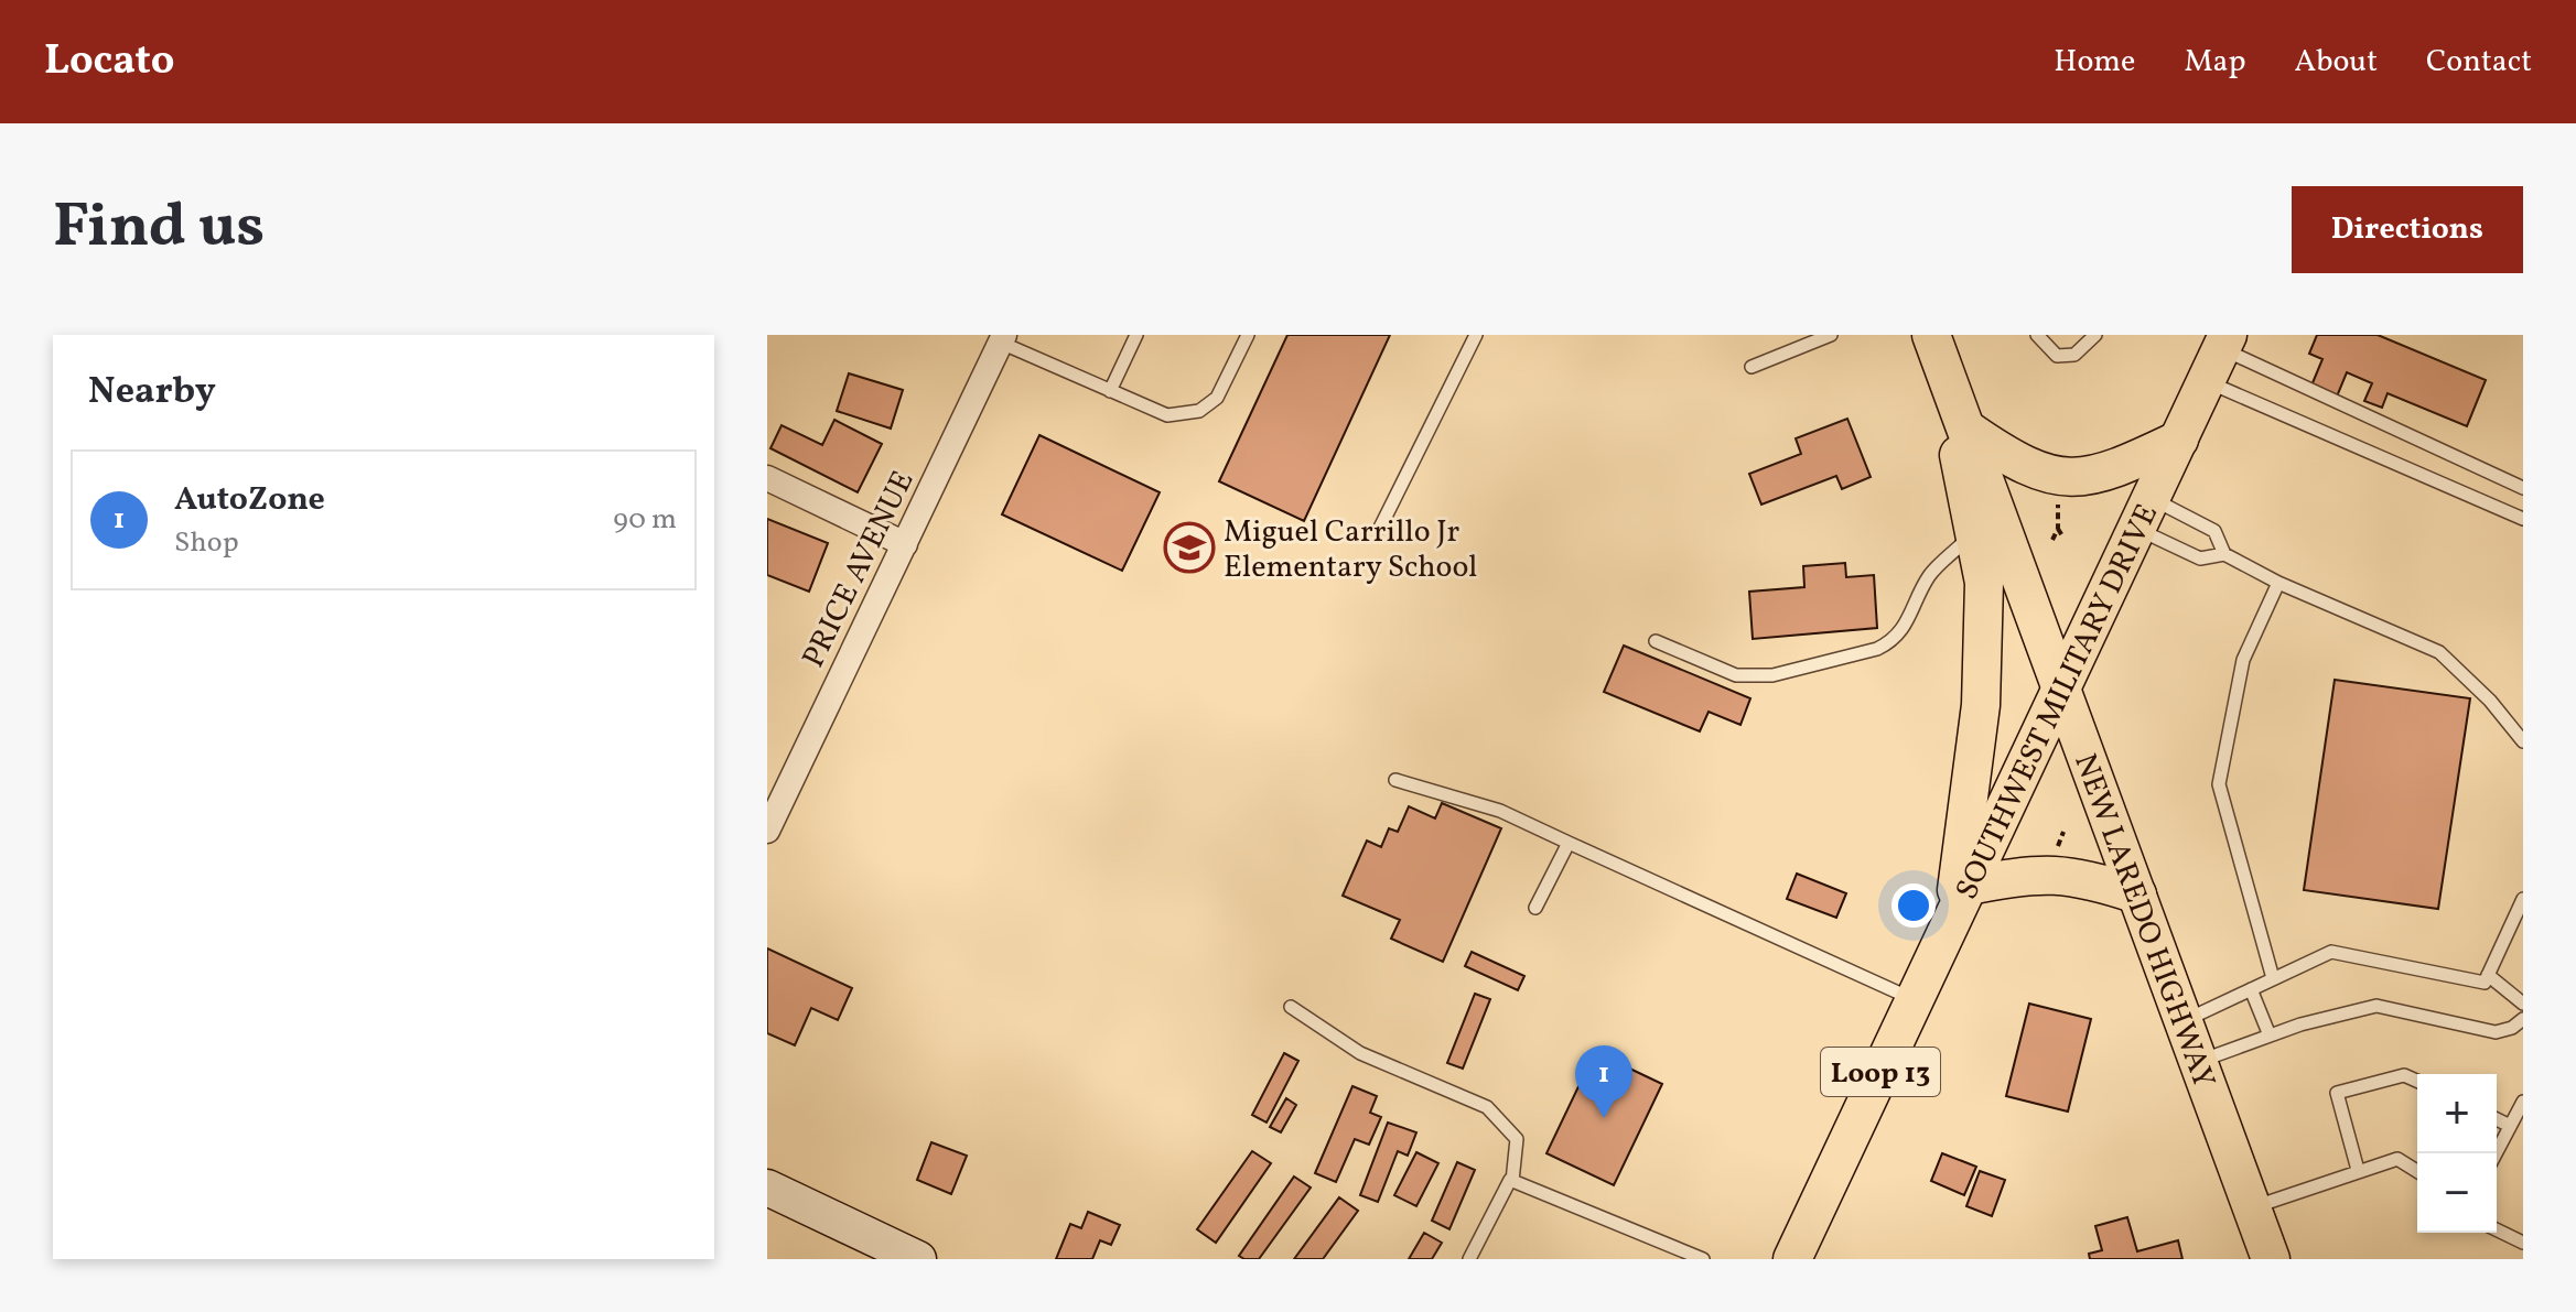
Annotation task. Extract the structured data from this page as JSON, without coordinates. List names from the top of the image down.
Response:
{
  "streets": {
    "main road": ["SOUTHWEST MILITARY DRIVE", "NEW LAREDO HIGHWAY", "Loop 13"],
    "street": ["PRICE AVENUE"]
  },
  "crossings": [
    ["SOUTHWEST MILITARY DRIVE", "NEW LAREDO HIGHWAY"]
  ],
  "places": {
    "school or university": ["Miguel Carrillo Jr Elementary School"]
  },
  "page": {
    "header": "Locato",
    "nav": [
      "Home",
      "Map",
      "About",
      "Contact"
    ],
    "title": "Find us",
    "buttons": "Directions",
    "heading": "Nearby",
    "list": [
      {
        "mark": "1",
        "name": "AutoZone",
        "note": "Shop",
        "value": "90 m"
      }
    ],
    "pins": "1",
    "map_buttons": ["+", "−"]
  }
}
